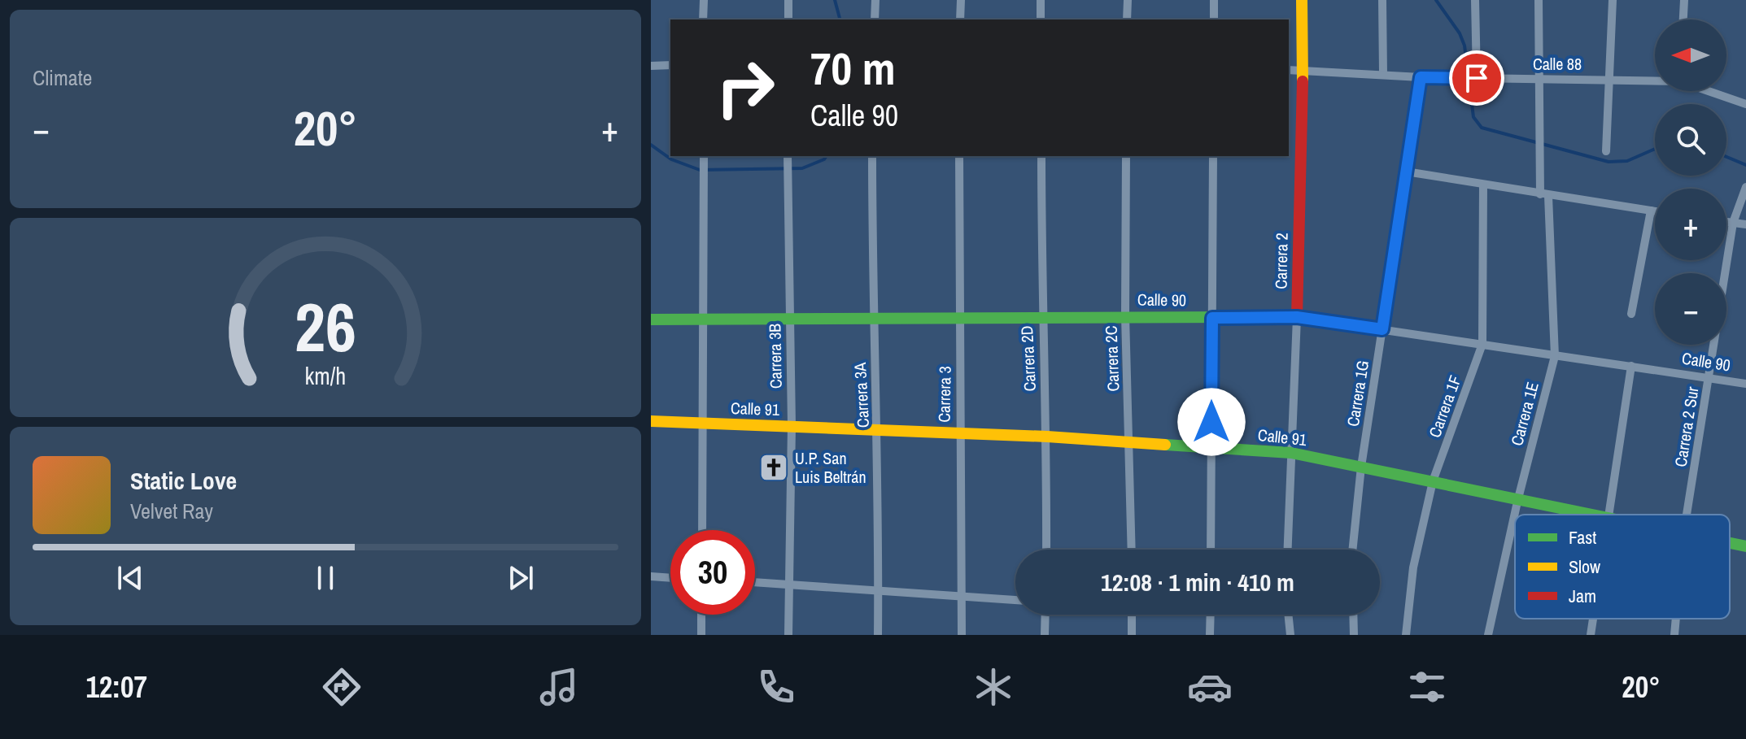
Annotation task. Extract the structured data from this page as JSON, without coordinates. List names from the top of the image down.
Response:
{
  "streets": {
    "street": [
      "Calle 88",
      "Carrera 2",
      "Calle 90",
      "Carrera 3B",
      "Carrera 2D",
      "Carrera 2C",
      "Carrera 1G",
      "Carrera 3",
      "Carrera 3A",
      "Carrera 1F",
      "Calle 91",
      "Carrera 1E",
      "Carrera 2 Sur"
    ]
  },
  "crossings": [
    ["Calle 88", "Carrera 2"],
    ["Calle 88", "Carrera 1G"],
    ["Calle 88", "Carrera 1E"],
    ["Carrera 2", "Calle 90"],
    ["Carrera 2", "Calle 91"],
    ["Calle 90", "Carrera 3B"],
    ["Calle 90", "Carrera 2D"],
    ["Calle 90", "Carrera 2C"],
    ["Calle 90", "Carrera 1G"],
    ["Calle 90", "Carrera 3"],
    ["Calle 90", "Carrera 3A"],
    ["Calle 90", "Carrera 1F"],
    ["Calle 90", "Carrera 1E"],
    ["Calle 90", "Carrera 2 Sur"],
    ["Carrera 3B", "Calle 91"],
    ["Carrera 2D", "Calle 91"],
    ["Carrera 2C", "Calle 91"],
    ["Carrera 1G", "Calle 91"],
    ["Carrera 3", "Calle 91"],
    ["Carrera 3A", "Calle 91"],
    ["Carrera 1F", "Calle 91"],
    ["Calle 91", "Carrera 1E"]
  ],
  "places": {
    "church": ["U.P. San Luis Beltrán"]
  },
  "legend": ["Fast", "Slow", "Jam"],
  "north": "left",
  "page": {
    "tile": "Climate",
    "map_buttons": ["+", "−"],
    "turn": ["70 m", "Calle 90"],
    "heat": ["−", "20°", "+"],
    "song": ["Static Love", "Velvet Ray"],
    "limit": "30",
    "trip": "12:08 · 1 min · 410 m",
    "tabs": ["12:07", "20°"],
    "gauge": ["26", "km/h"]
  }
}
